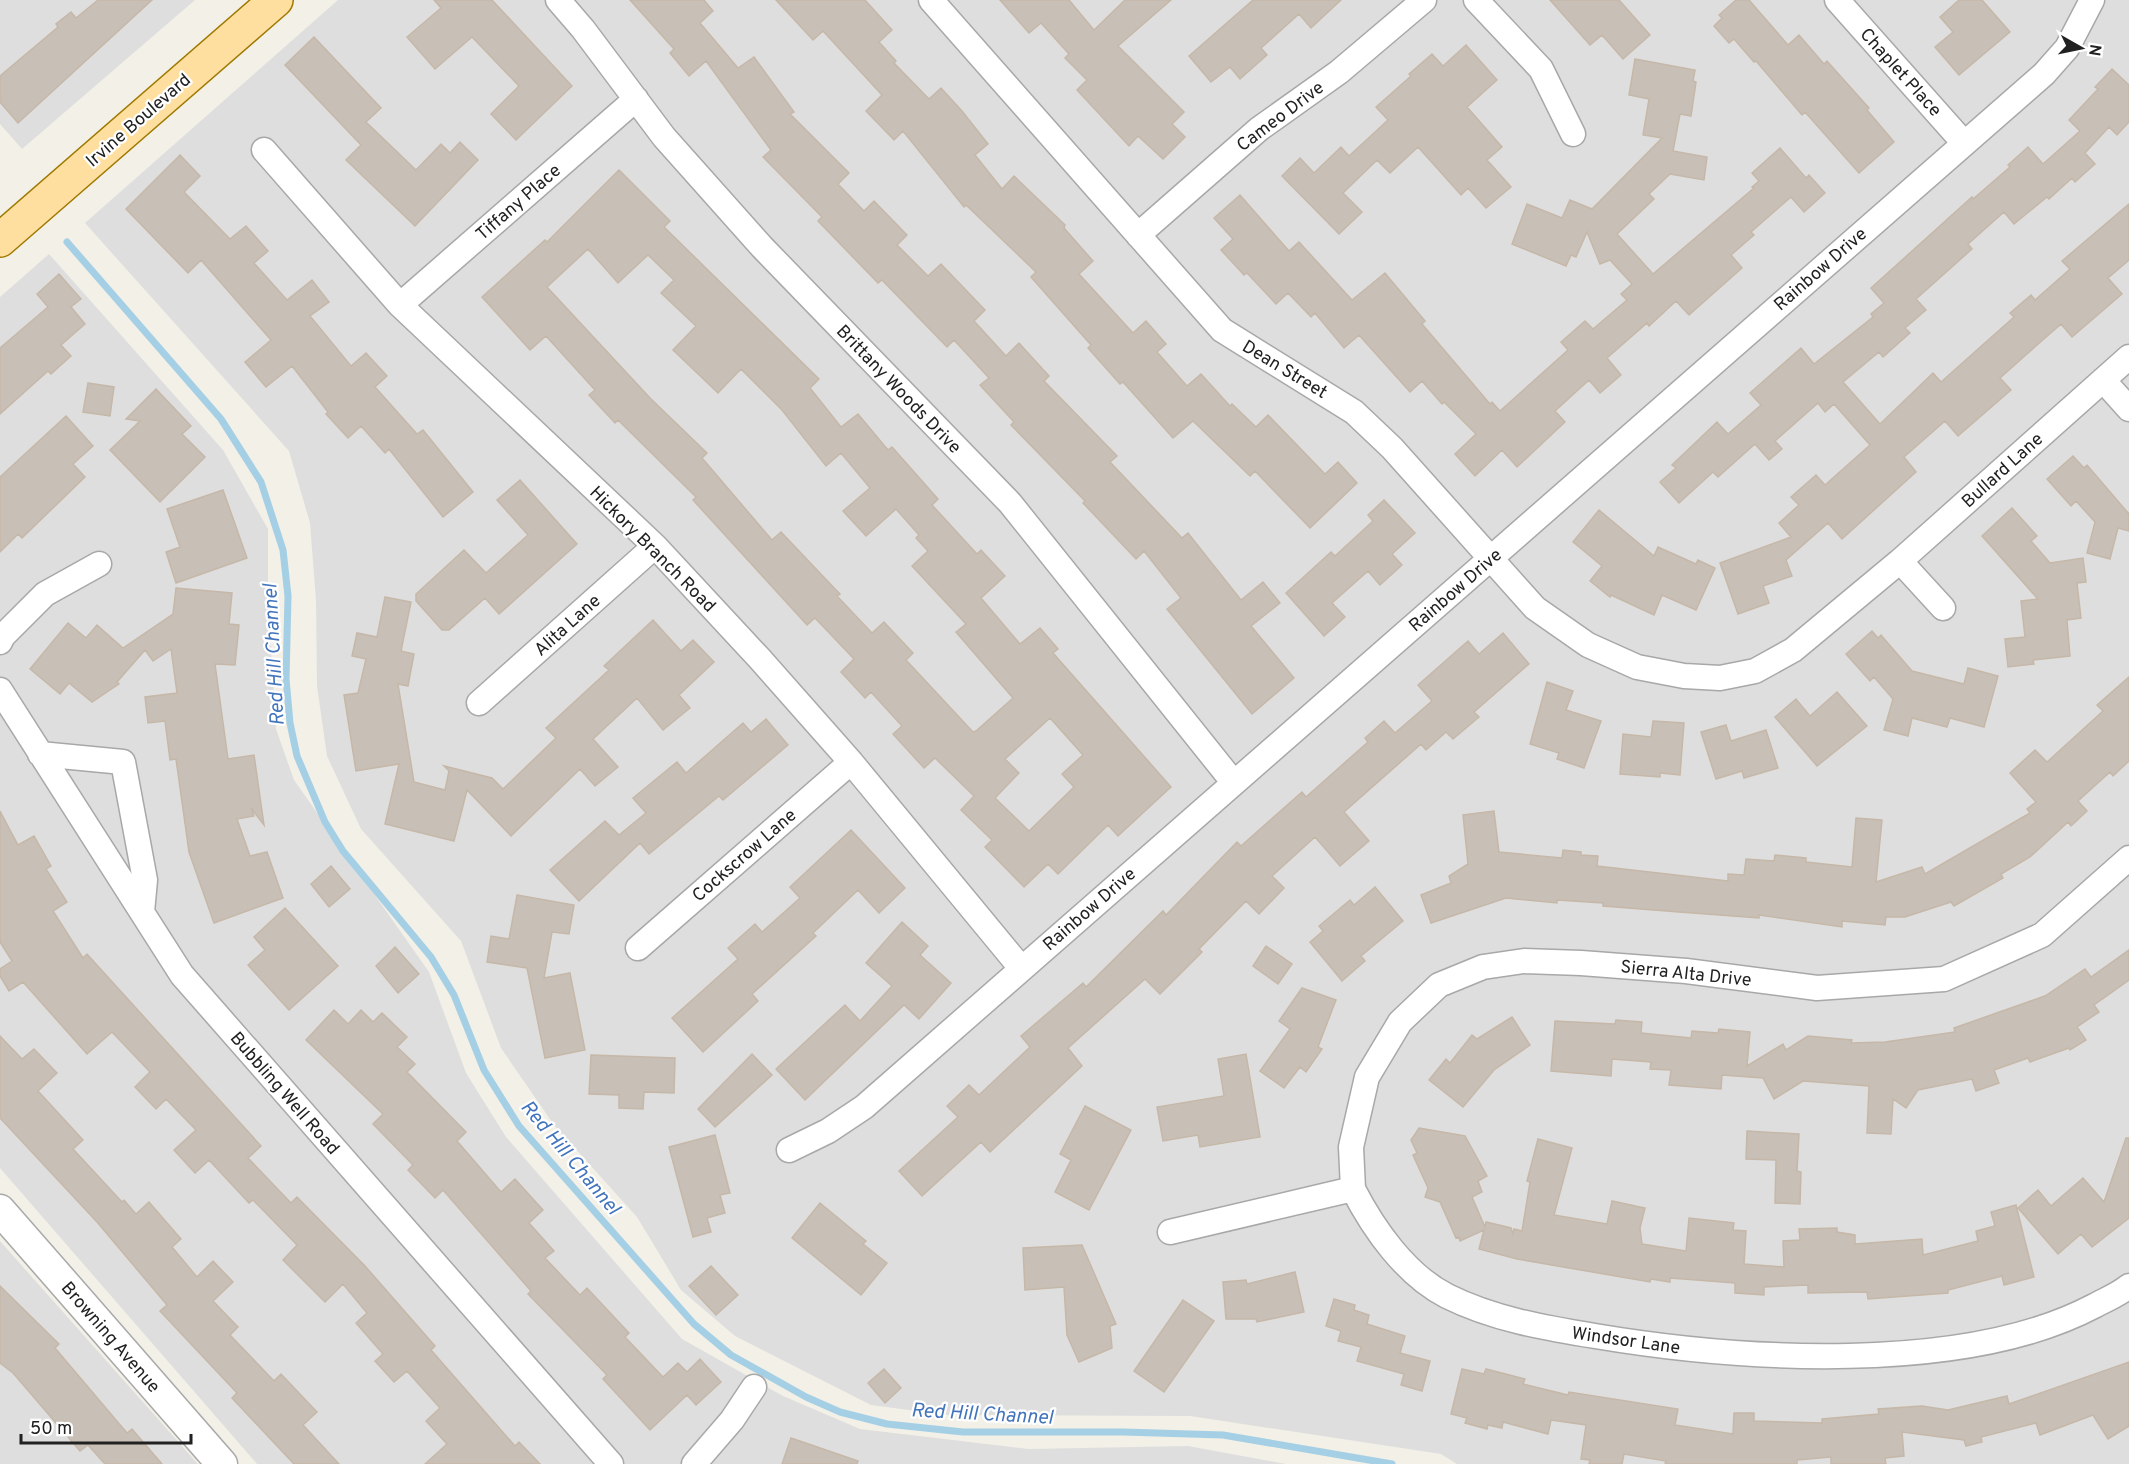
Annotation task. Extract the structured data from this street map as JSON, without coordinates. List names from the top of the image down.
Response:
{
  "streets": {
    "main road": ["Irvine Boulevard"],
    "street": [
      "Chaplet Place",
      "Cameo Drive",
      "Tiffany Place",
      "Rainbow Drive",
      "Dean Street",
      "Brittany Woods Drive",
      "Bullard Lane",
      "Hickory Branch Road",
      "Alita Lane",
      "Cockscrow Lane",
      "Sierra Alta Drive",
      "Bubbling Well Road",
      "Browning Avenue",
      "Windsor Lane"
    ]
  },
  "crossings": [
    ["Chaplet Place", "Rainbow Drive"],
    ["Cameo Drive", "Dean Street"],
    ["Tiffany Place", "Brittany Woods Drive"],
    ["Tiffany Place", "Hickory Branch Road"],
    ["Rainbow Drive", "Dean Street"],
    ["Rainbow Drive", "Brittany Woods Drive"],
    ["Rainbow Drive", "Hickory Branch Road"],
    ["Dean Street", "Bullard Lane"],
    ["Hickory Branch Road", "Alita Lane"],
    ["Hickory Branch Road", "Cockscrow Lane"],
    ["Sierra Alta Drive", "Windsor Lane"]
  ],
  "water": ["Red Hill Channel"],
  "scale_bar": "50 m",
  "north": "right"
}
